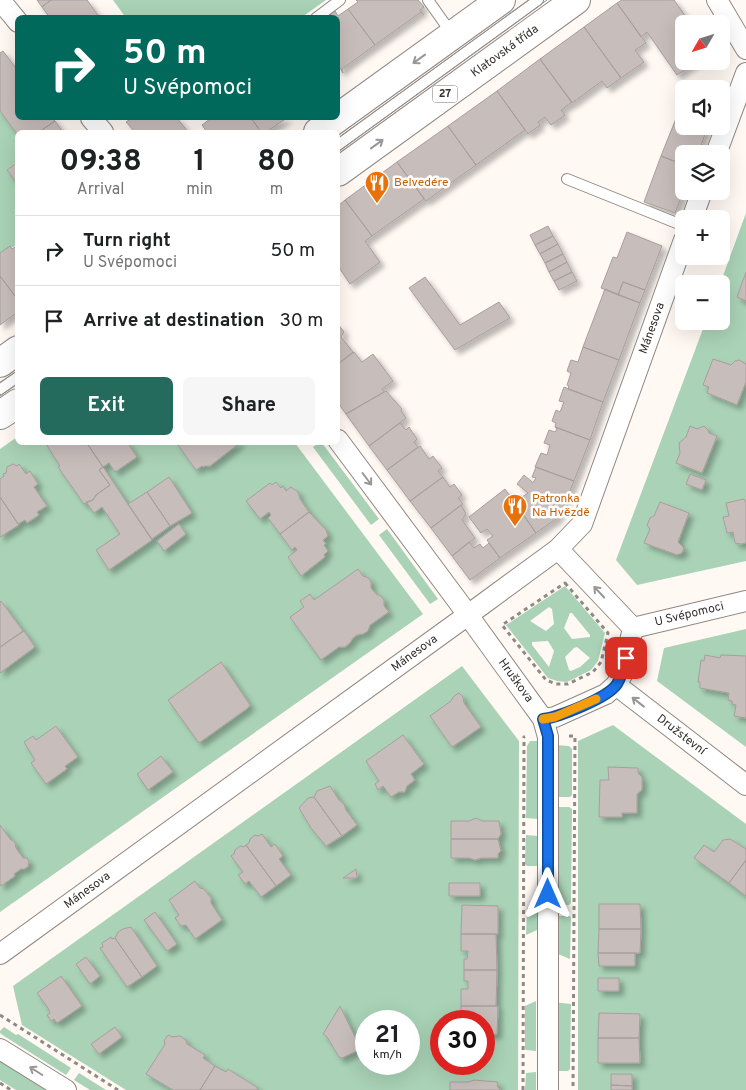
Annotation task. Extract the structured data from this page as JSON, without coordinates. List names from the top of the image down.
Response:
{
  "streets": {
    "main road": ["Klatovská třída", "27"],
    "street": [
      "Mánesova",
      "U Svépomoci",
      "Hruškova",
      "Družstevní"
    ]
  },
  "crossings": [
    ["Mánesova", "Hruškova"]
  ],
  "one_way": ["Družstevní"],
  "places": {
    "restaurant": ["Belvedére", "Patronka Na Hvězdě"]
  },
  "north": "bottom left",
  "page": {
    "map_buttons": ["+", "−"],
    "turn": ["50 m", "U Svépomoci"],
    "eta": [
      "09:38",
      "Arrival",
      "1",
      "min",
      "80",
      "m"
    ],
    "list": [
      {
        "name": "Turn right",
        "note": "U Svépomoci",
        "value": "50 m"
      },
      {
        "name": "Arrive at destination",
        "value": "30 m"
      }
    ],
    "buttons": ["Exit", "Share"],
    "speed": "21 km/h",
    "limit": "30"
  }
}
